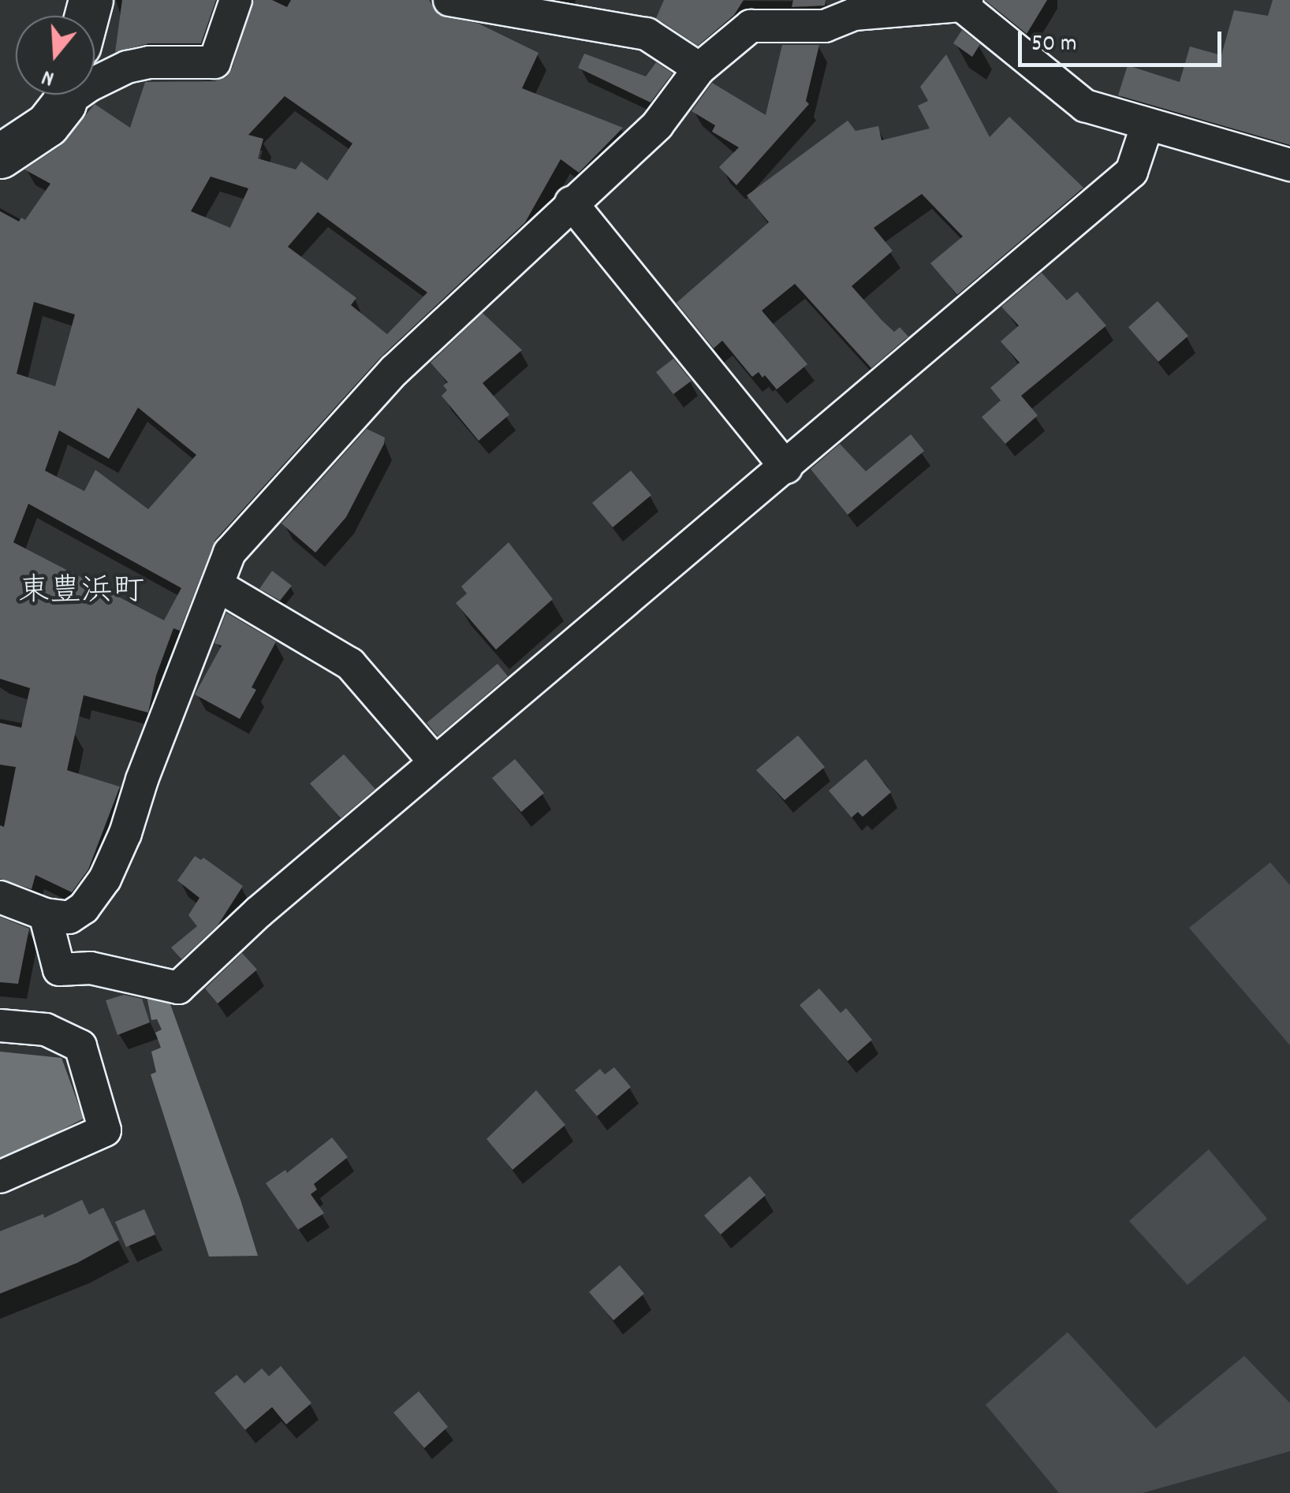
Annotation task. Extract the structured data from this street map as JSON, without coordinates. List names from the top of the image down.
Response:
{
  "districts": ["東豊浜町"],
  "scale_bar": "50 m",
  "north": "bottom"
}
